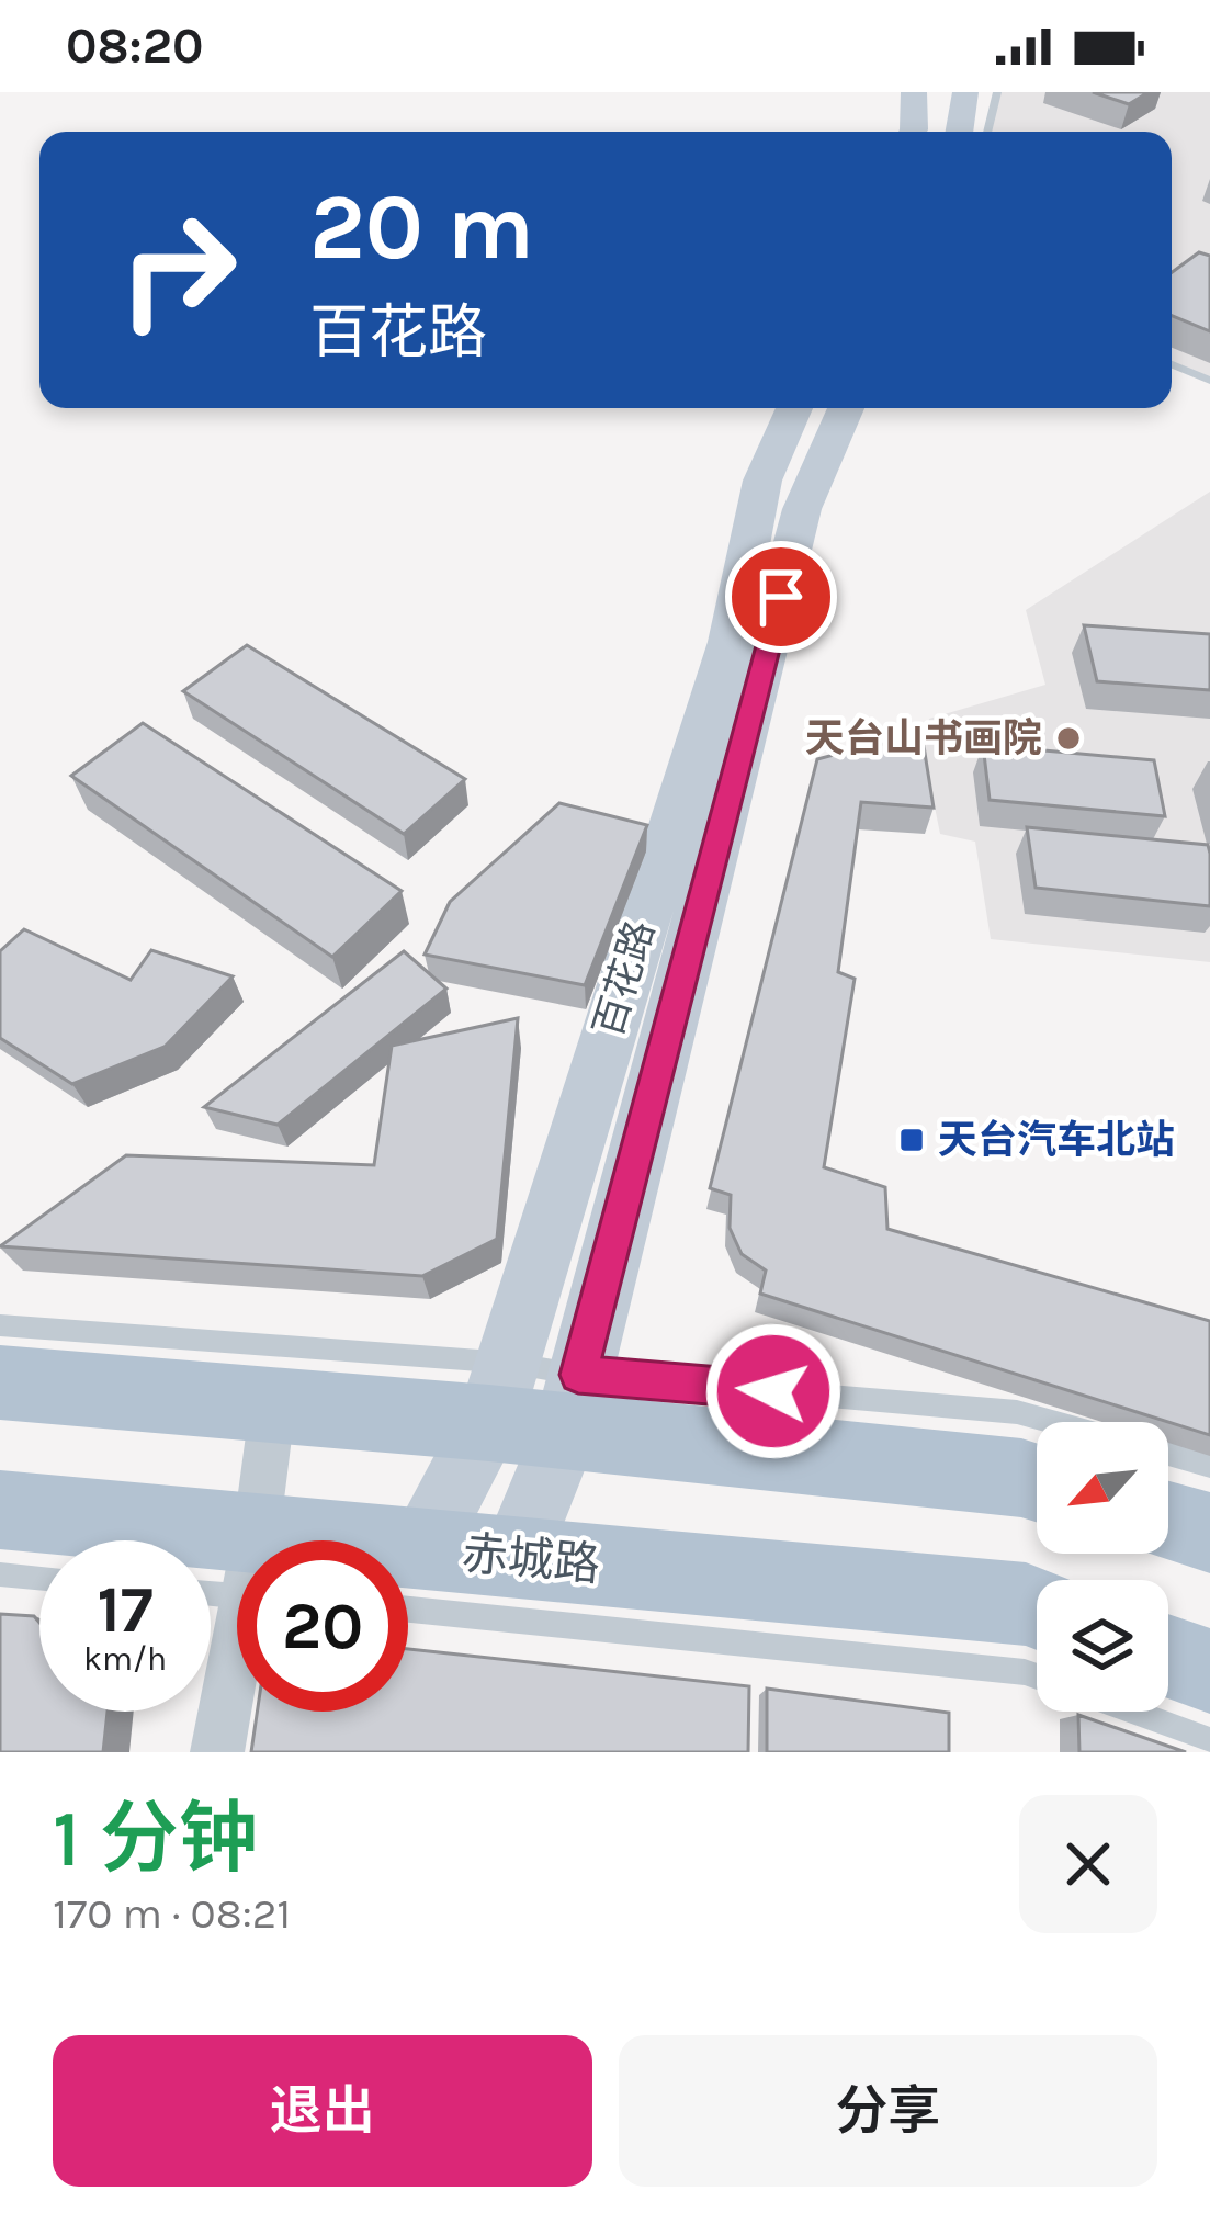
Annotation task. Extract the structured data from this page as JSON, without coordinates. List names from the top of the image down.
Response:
{
  "streets": {
    "main road": ["百花路", "赤城路"]
  },
  "crossings": [
    ["百花路", "赤城路"]
  ],
  "places": {
    "other": ["天台山书画院"],
    "transit": ["天台汽车北站"]
  },
  "north": "bottom left",
  "page": {
    "status": "08:20",
    "turn": ["20 m", "百花路"],
    "speed": "17 km/h",
    "limit": "20",
    "heading": ["1 分钟", "170 m · 08:21"],
    "buttons": ["退出", "分享"]
  }
}
